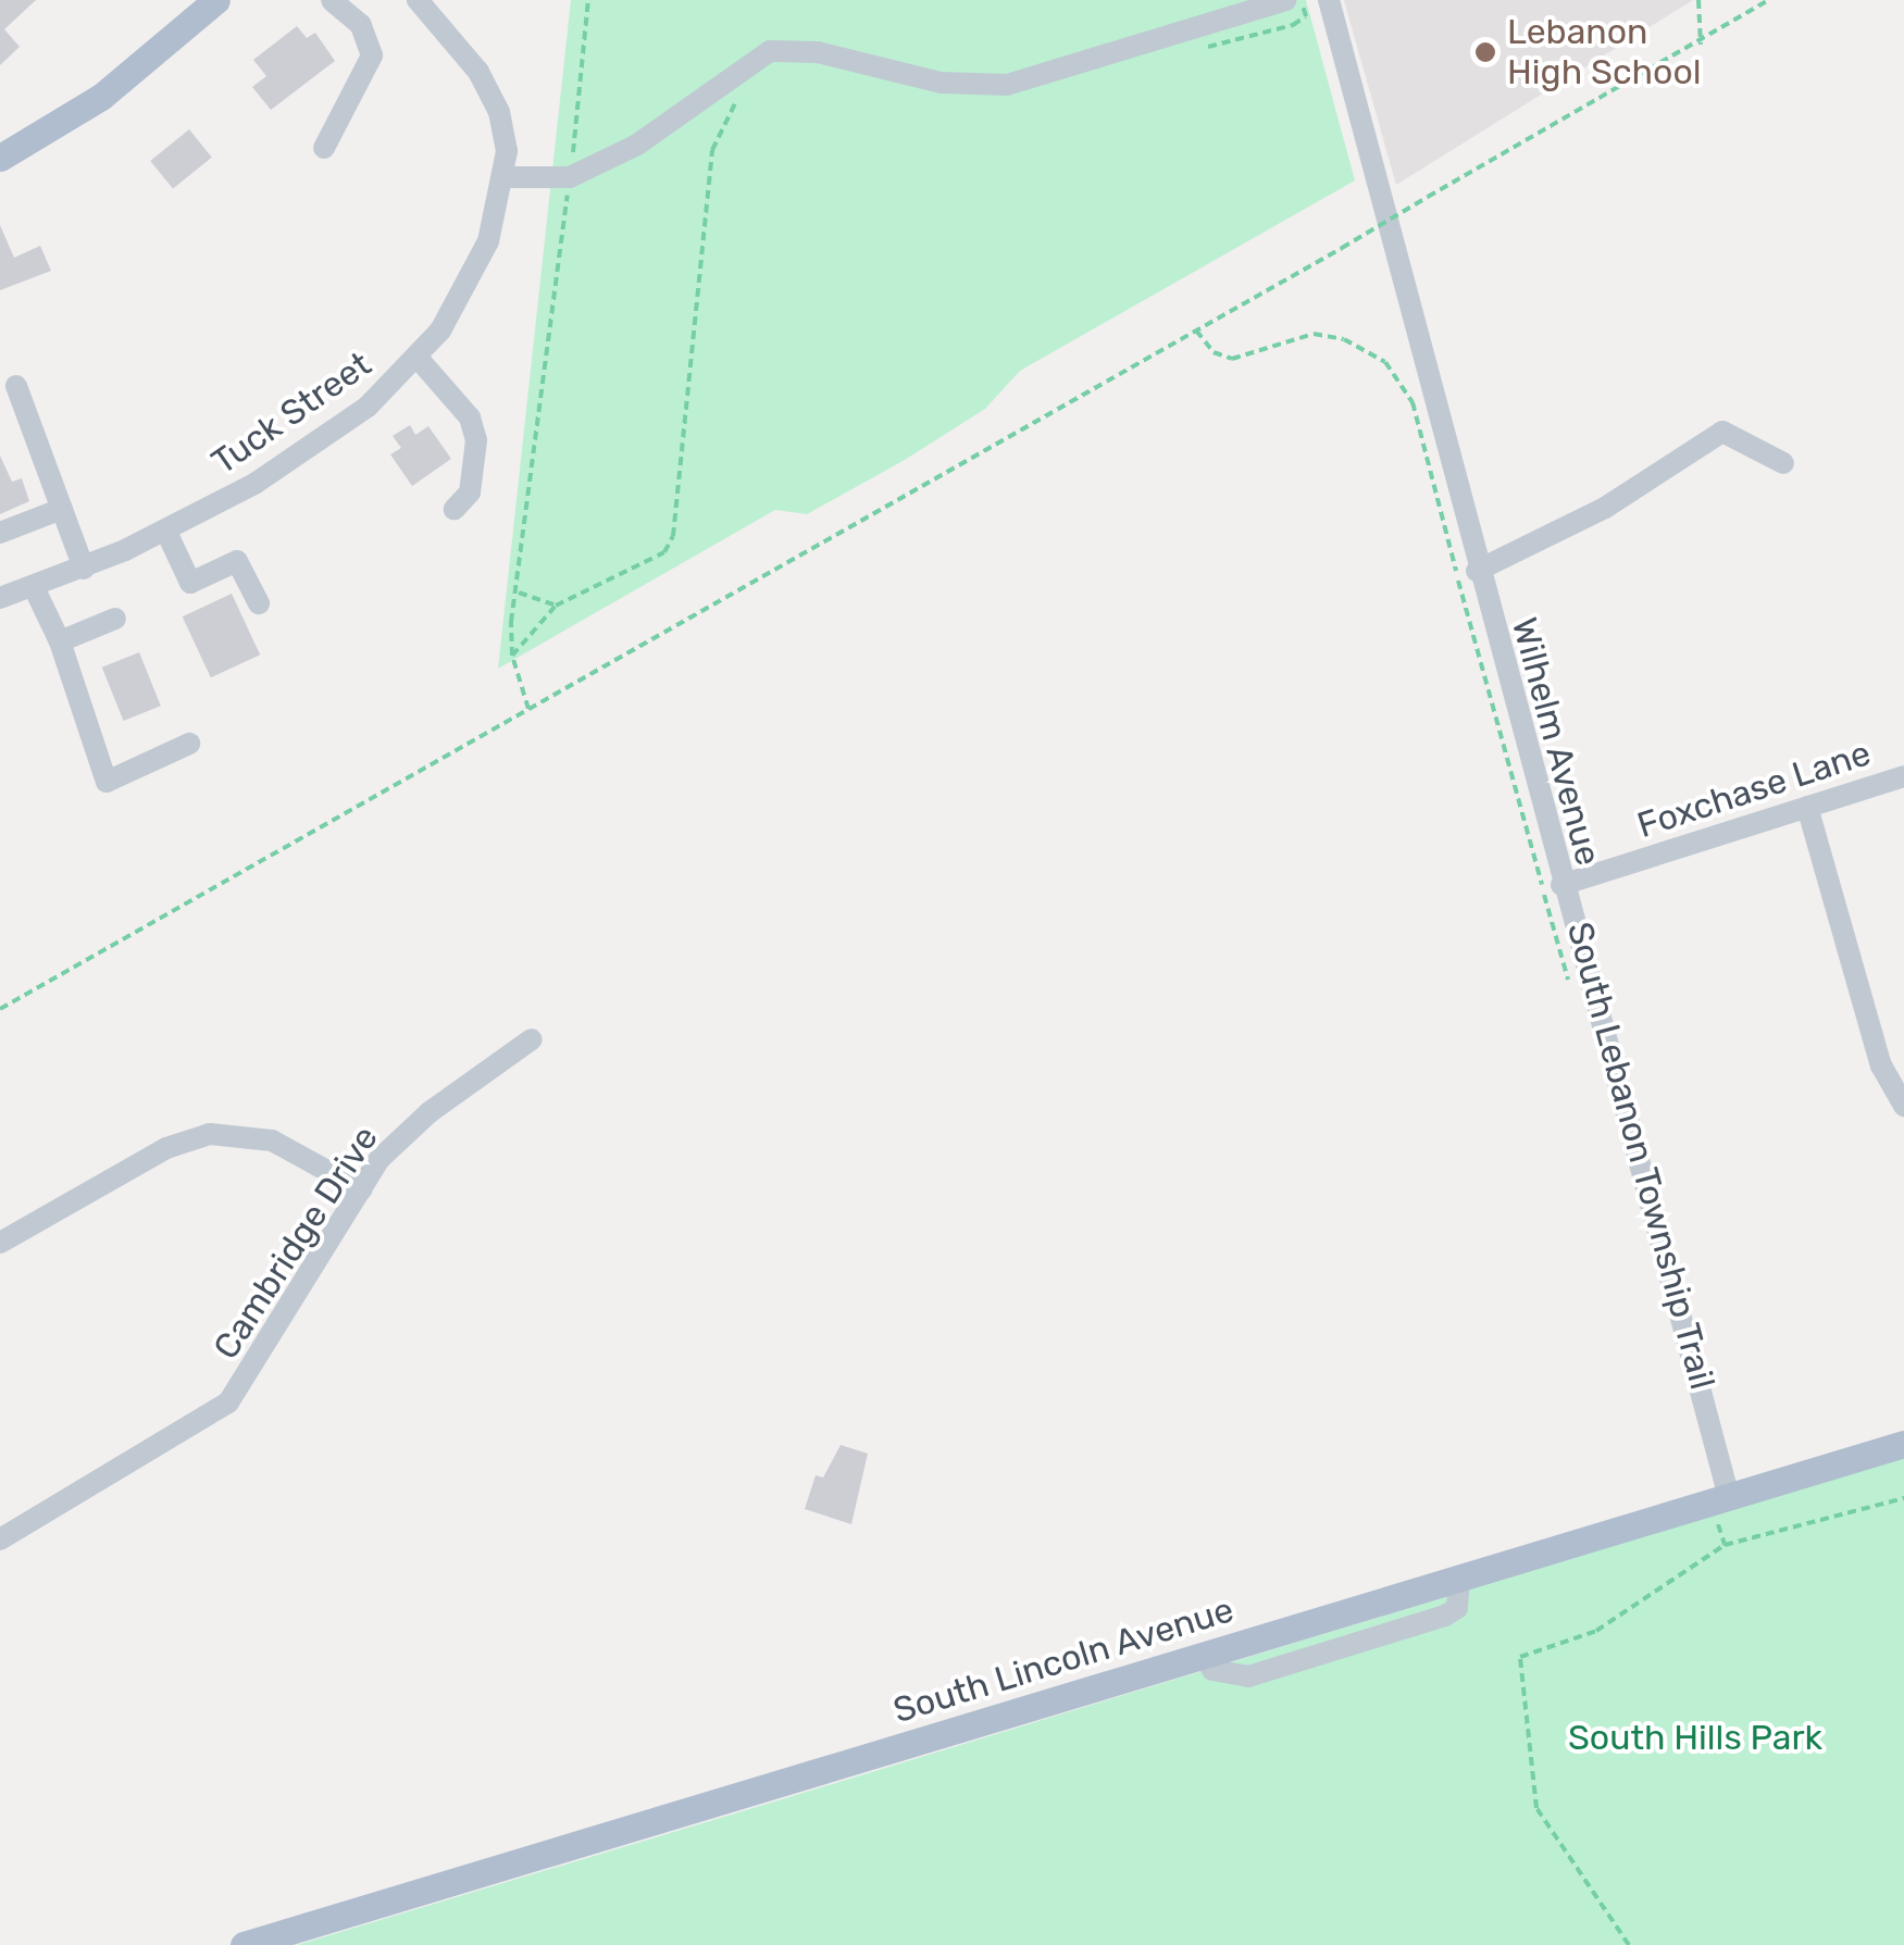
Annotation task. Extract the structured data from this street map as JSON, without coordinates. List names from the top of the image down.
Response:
{
  "streets": {
    "main road": ["South Lincoln Avenue"],
    "street": [
      "Tuck Street",
      "Wilhelm Avenue",
      "Foxchase Lane",
      "Cambridge Drive"
    ],
    "path": ["South Lebanon Township Trail"]
  },
  "crossings": [
    ["Wilhelm Avenue", "Foxchase Lane"],
    ["Wilhelm Avenue", "South Lincoln Avenue"]
  ],
  "parks": ["South Hills Park"],
  "places": ["Lebanon High School"]
}
